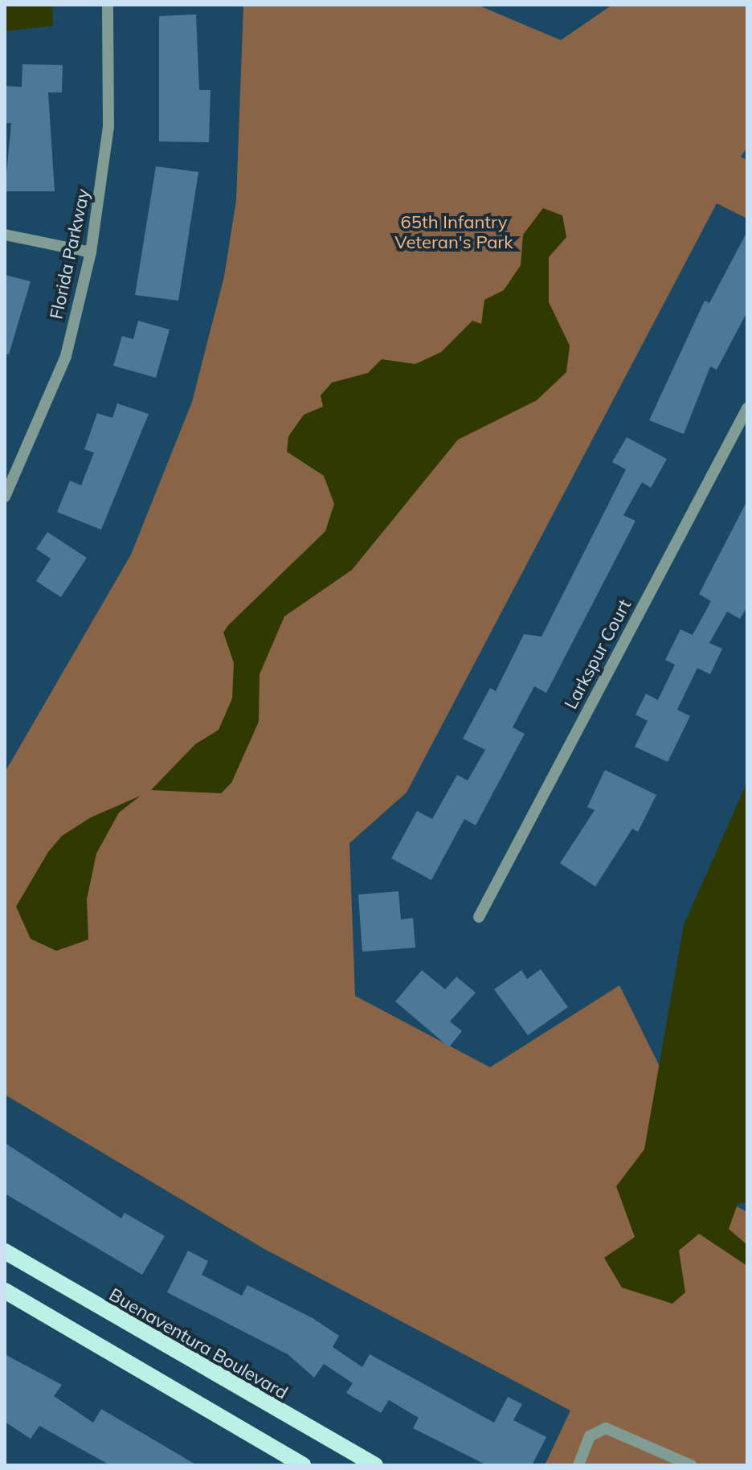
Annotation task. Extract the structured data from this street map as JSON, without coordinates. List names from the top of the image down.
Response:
{
  "streets": {
    "main road": ["Buenaventura Boulevard"],
    "street": ["Florida Parkway", "Larkspur Court"]
  },
  "parks": ["65th Infantry Veteran's Park"]
}
